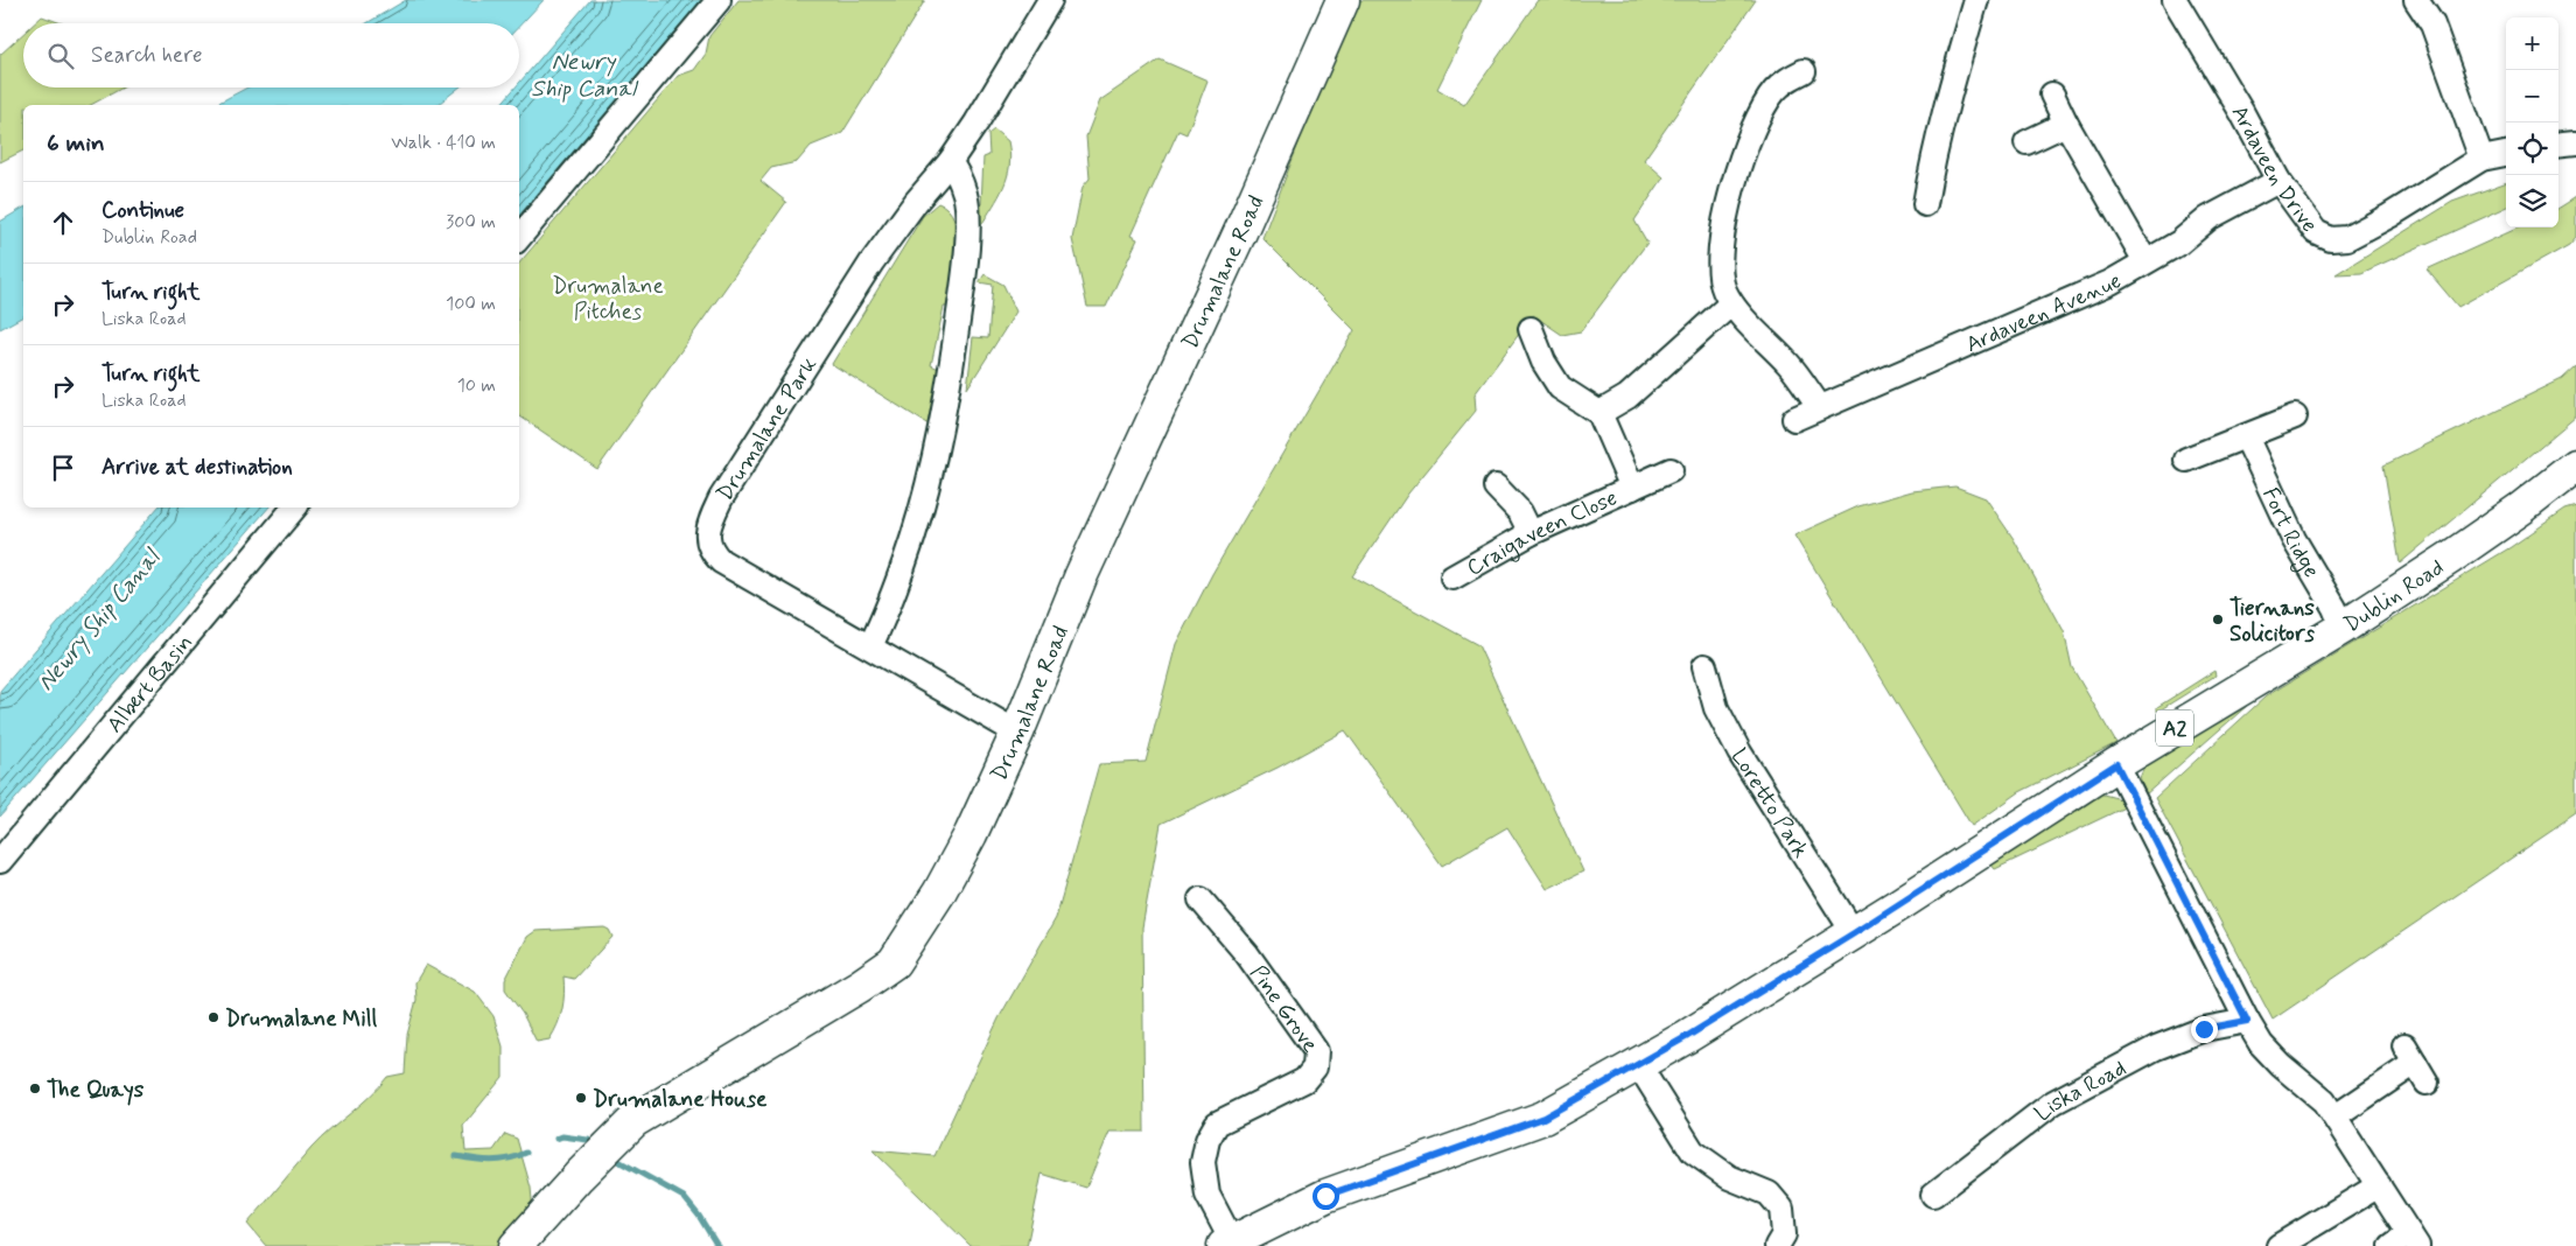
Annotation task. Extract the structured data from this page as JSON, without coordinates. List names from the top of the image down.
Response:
{
  "streets": {
    "main road": ["Drumalane Road", "Dublin Road", "A2"],
    "street": [
      "Ardaveen Drive",
      "Ardaveen Avenue",
      "Drumalane Park",
      "Craigaveen Close",
      "Fort Ridge",
      "Albert Basin",
      "Loretto Park",
      "Pine Grove",
      "Liska Road"
    ]
  },
  "crossings": [
    ["Ardaveen Drive", "Ardaveen Avenue"],
    ["Drumalane Road", "Drumalane Park"],
    ["Fort Ridge", "Dublin Road"],
    ["Dublin Road", "Loretto Park"],
    ["Dublin Road", "Pine Grove"]
  ],
  "water": ["Newry Ship Canal"],
  "parks": ["Drumalane Pitches"],
  "places": [
    "Tiernans Solicitors",
    "Drumalane Mill",
    "The Quays",
    "Drumalane House"
  ],
  "page": {
    "map_buttons": ["+", "−"],
    "search": "Search here",
    "heading": ["6 min", "Walk · 410 m"],
    "list": [
      ["Continue", "Dublin Road", "300 m"],
      ["Turn right", "Liska Road", "100 m"],
      ["Turn right", "Liska Road", "10 m"],
      "Arrive at destination"
    ]
  }
}
